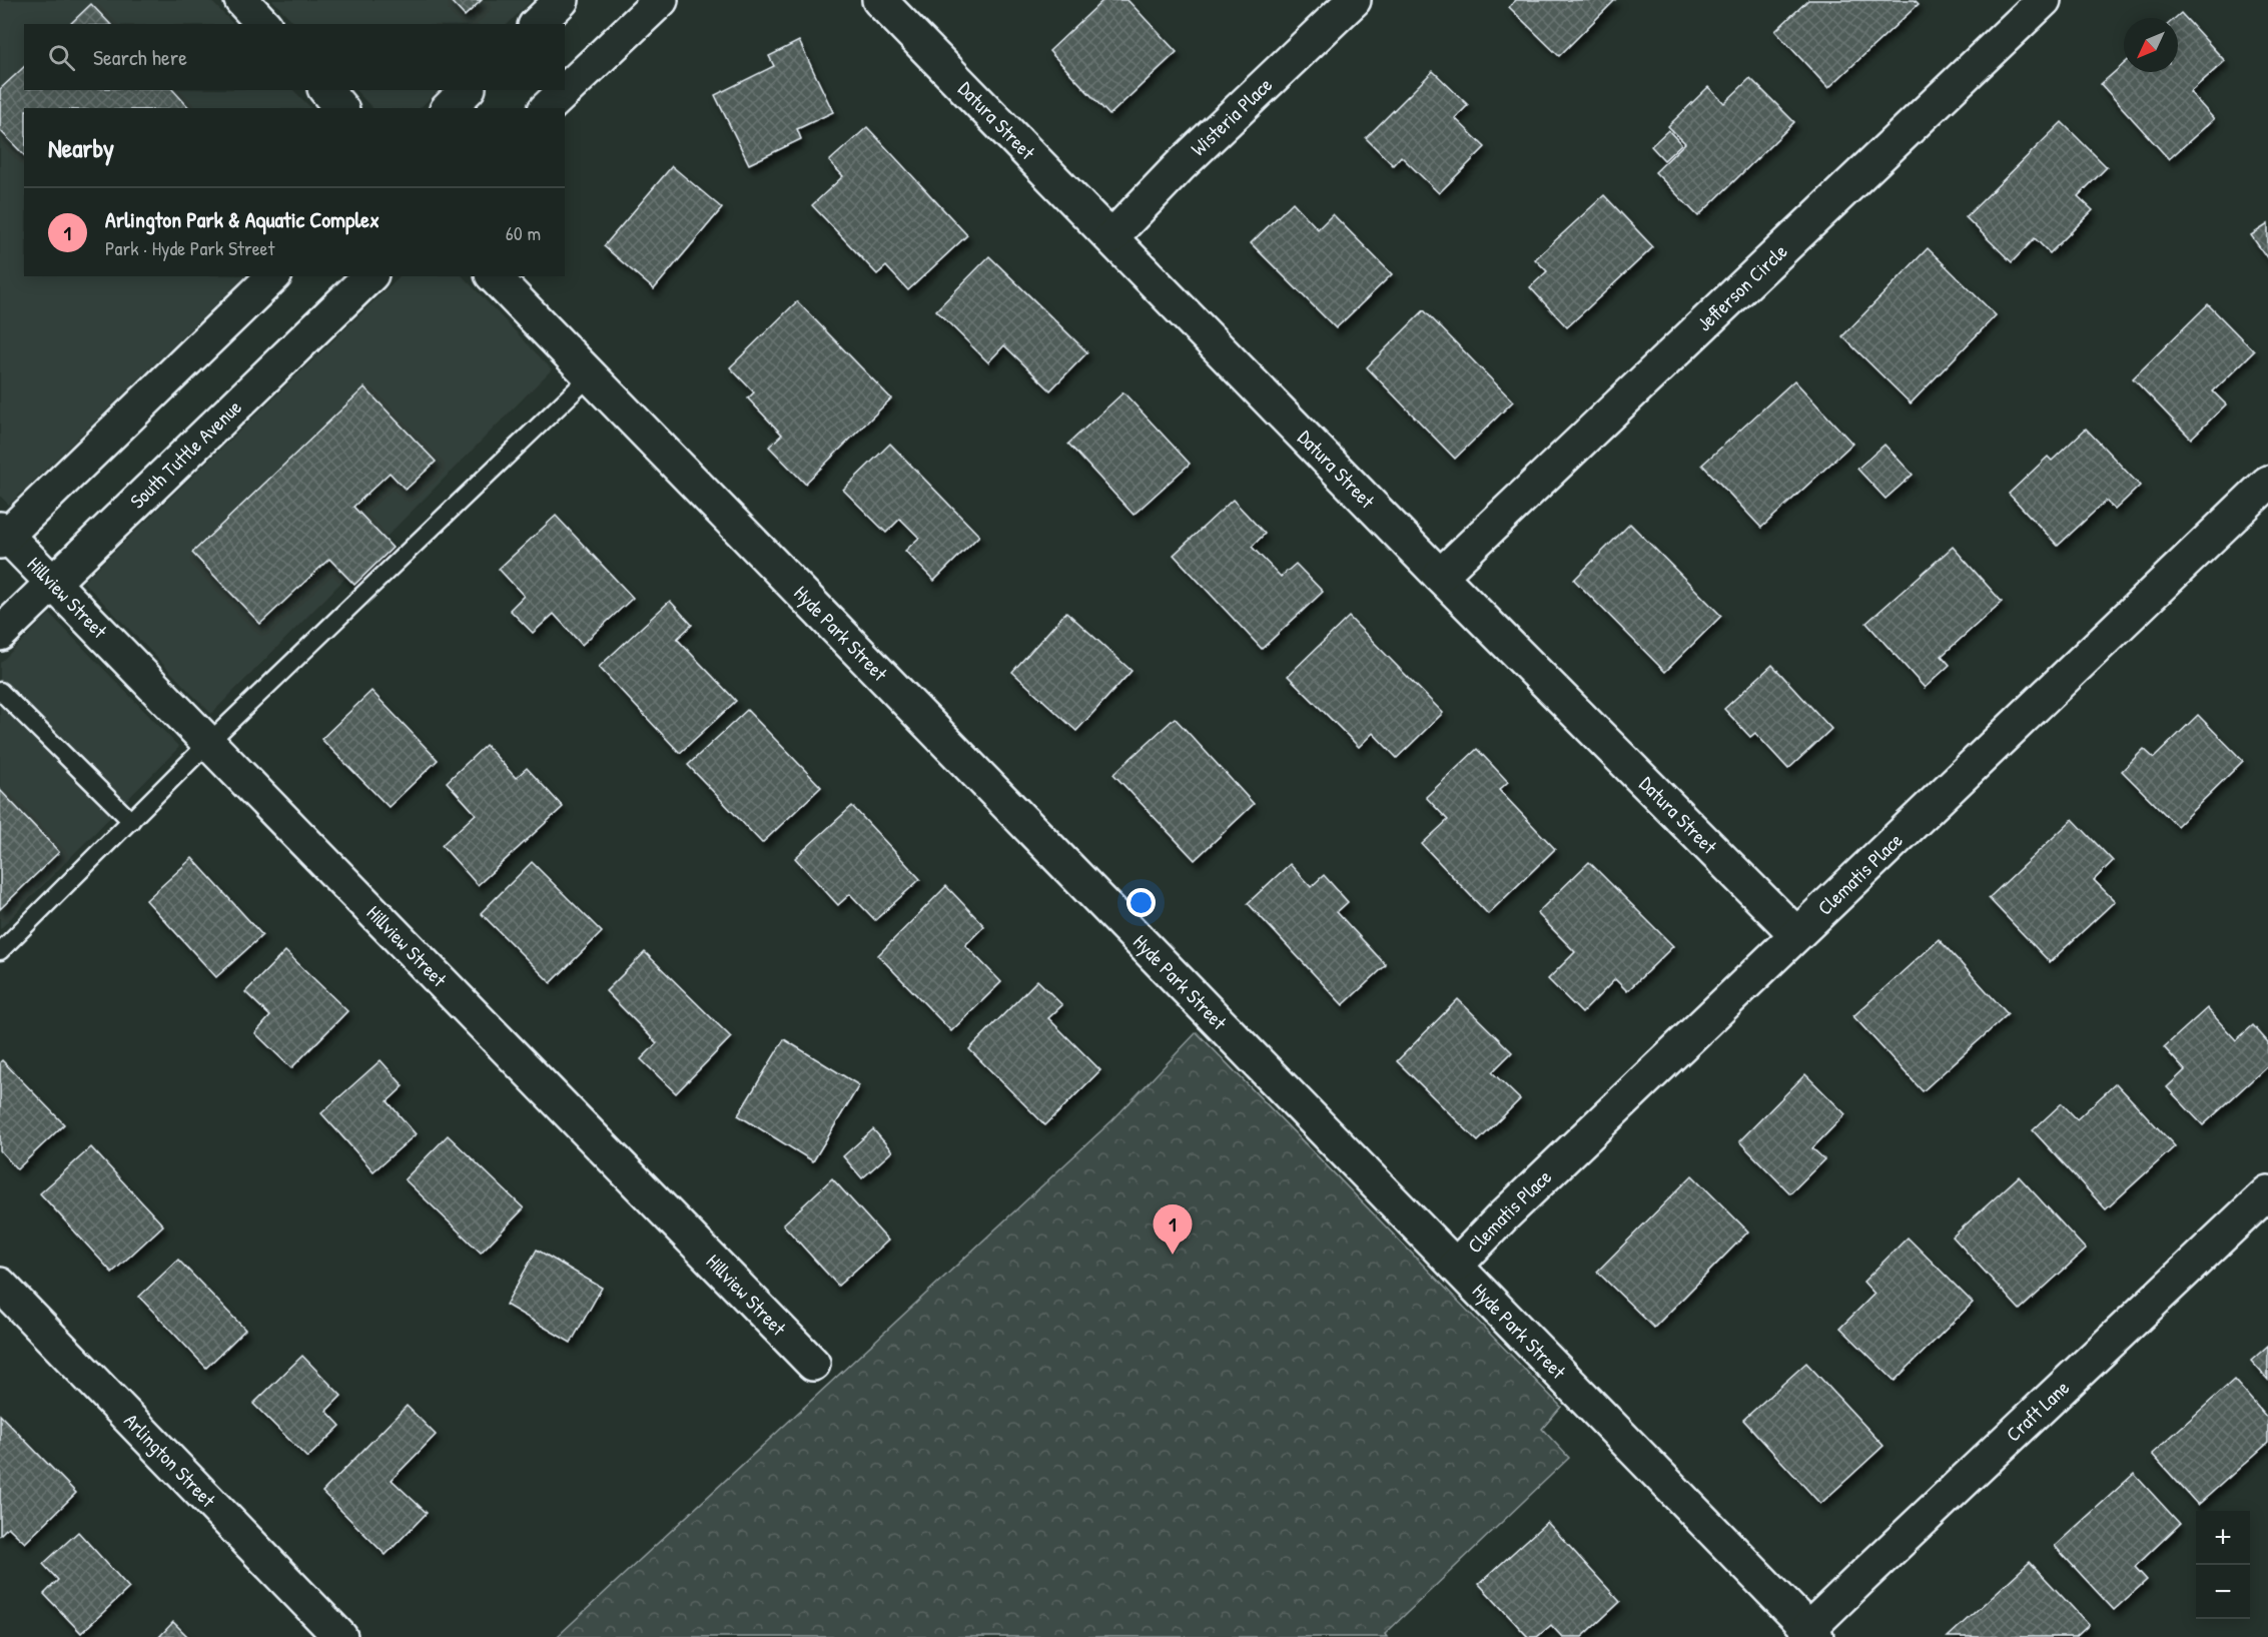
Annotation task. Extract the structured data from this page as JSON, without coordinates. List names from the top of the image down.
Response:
{
  "streets": {
    "street": [
      "Wisteria Place",
      "Datura Street",
      "Jefferson Circle",
      "South Tuttle Avenue",
      "Hillview Street",
      "Hyde Park Street",
      "Clematis Place",
      "Craft Lane",
      "Arlington Street"
    ]
  },
  "crossings": [
    ["Wisteria Place", "Datura Street"],
    ["Datura Street", "Jefferson Circle"],
    ["Datura Street", "Clematis Place"],
    ["South Tuttle Avenue", "Hillview Street"],
    ["Hyde Park Street", "Clematis Place"],
    ["Hyde Park Street", "Craft Lane"]
  ],
  "north": "bottom left",
  "page": {
    "search": "Search here",
    "heading": "Nearby",
    "list": [
      {
        "mark": "1",
        "name": "Arlington Park & Aquatic Complex",
        "note": "Park · Hyde Park Street",
        "value": "60 m"
      }
    ],
    "pins": "1",
    "map_buttons": ["+", "−"]
  }
}
